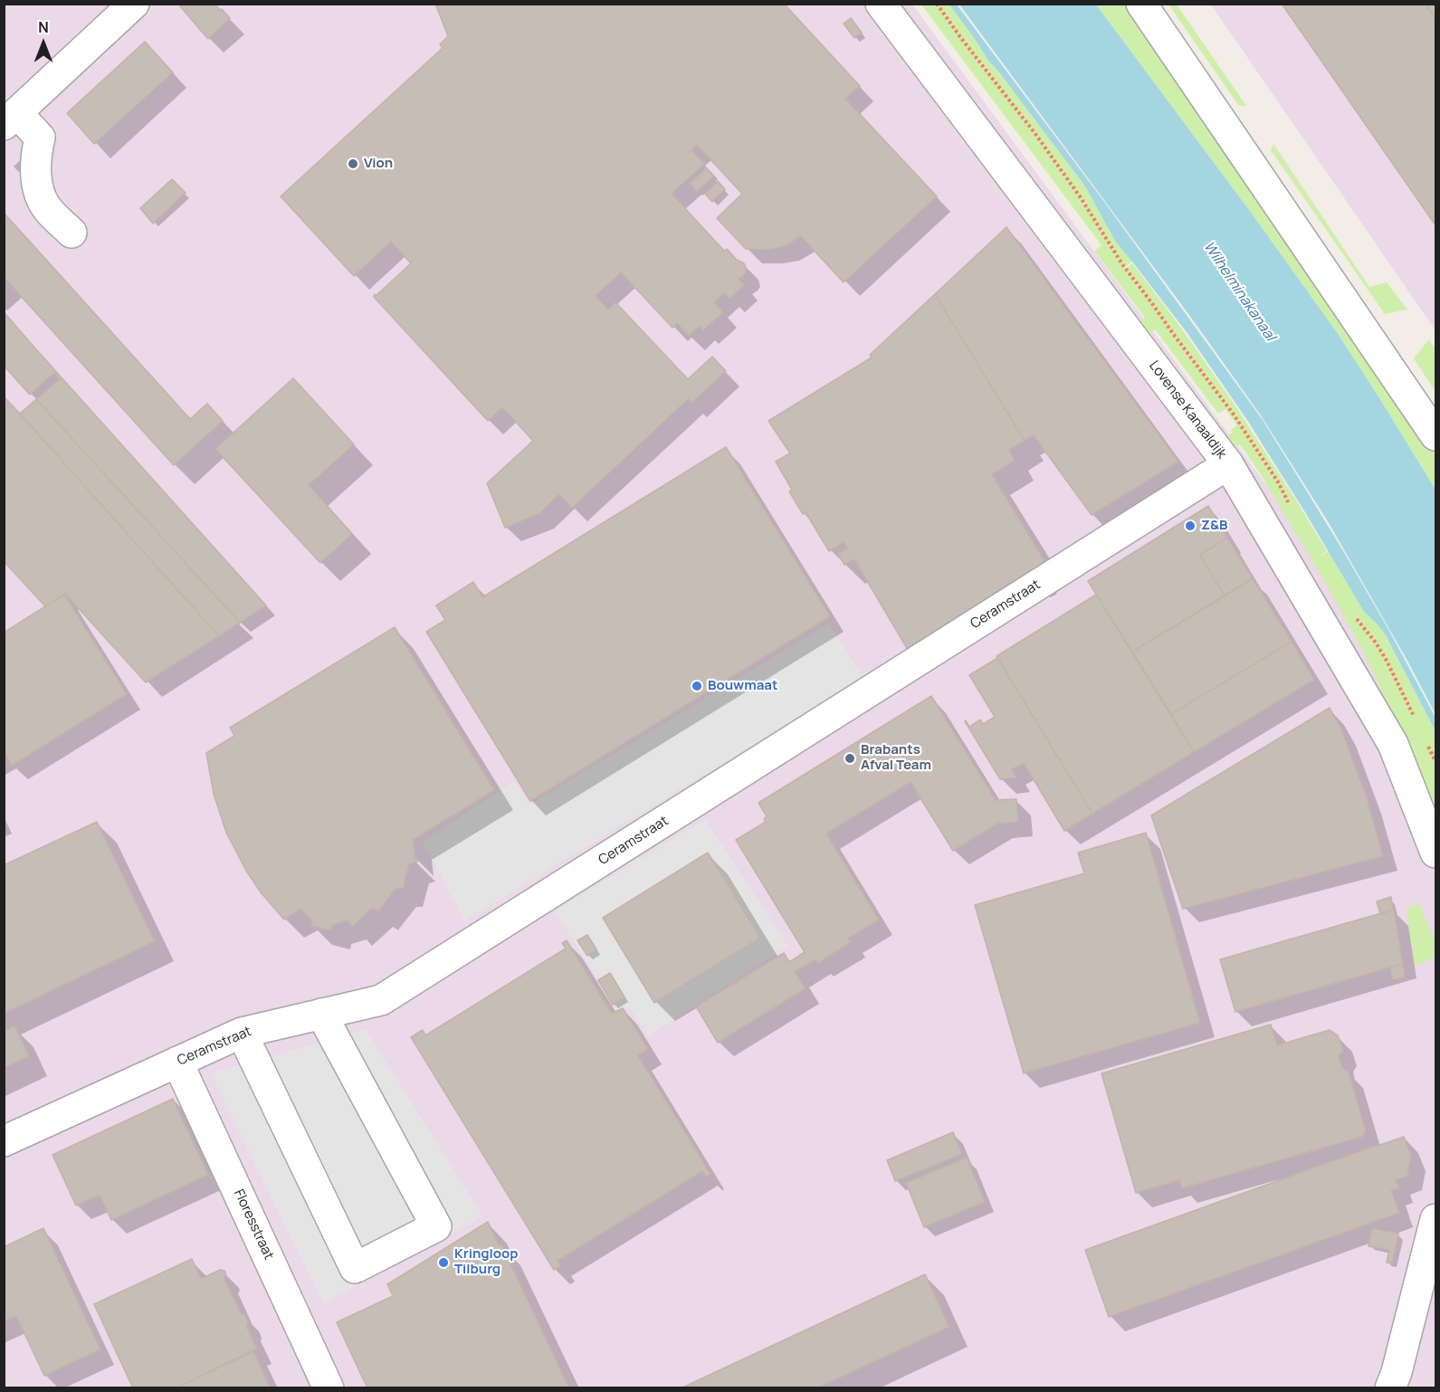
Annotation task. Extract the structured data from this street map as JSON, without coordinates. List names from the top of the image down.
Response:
{
  "streets": {
    "street": ["Lovense Kanaaldijk", "Ceramstraat", "Floresstraat"]
  },
  "crossings": [
    ["Lovense Kanaaldijk", "Ceramstraat"],
    ["Ceramstraat", "Floresstraat"]
  ],
  "water": ["Wilhelminakanaal"],
  "places": [
    "Vion",
    "Z&B",
    "Bouwmaat",
    "Brabants Afval Team",
    "Kringloop Tilburg"
  ],
  "north": "top"
}
